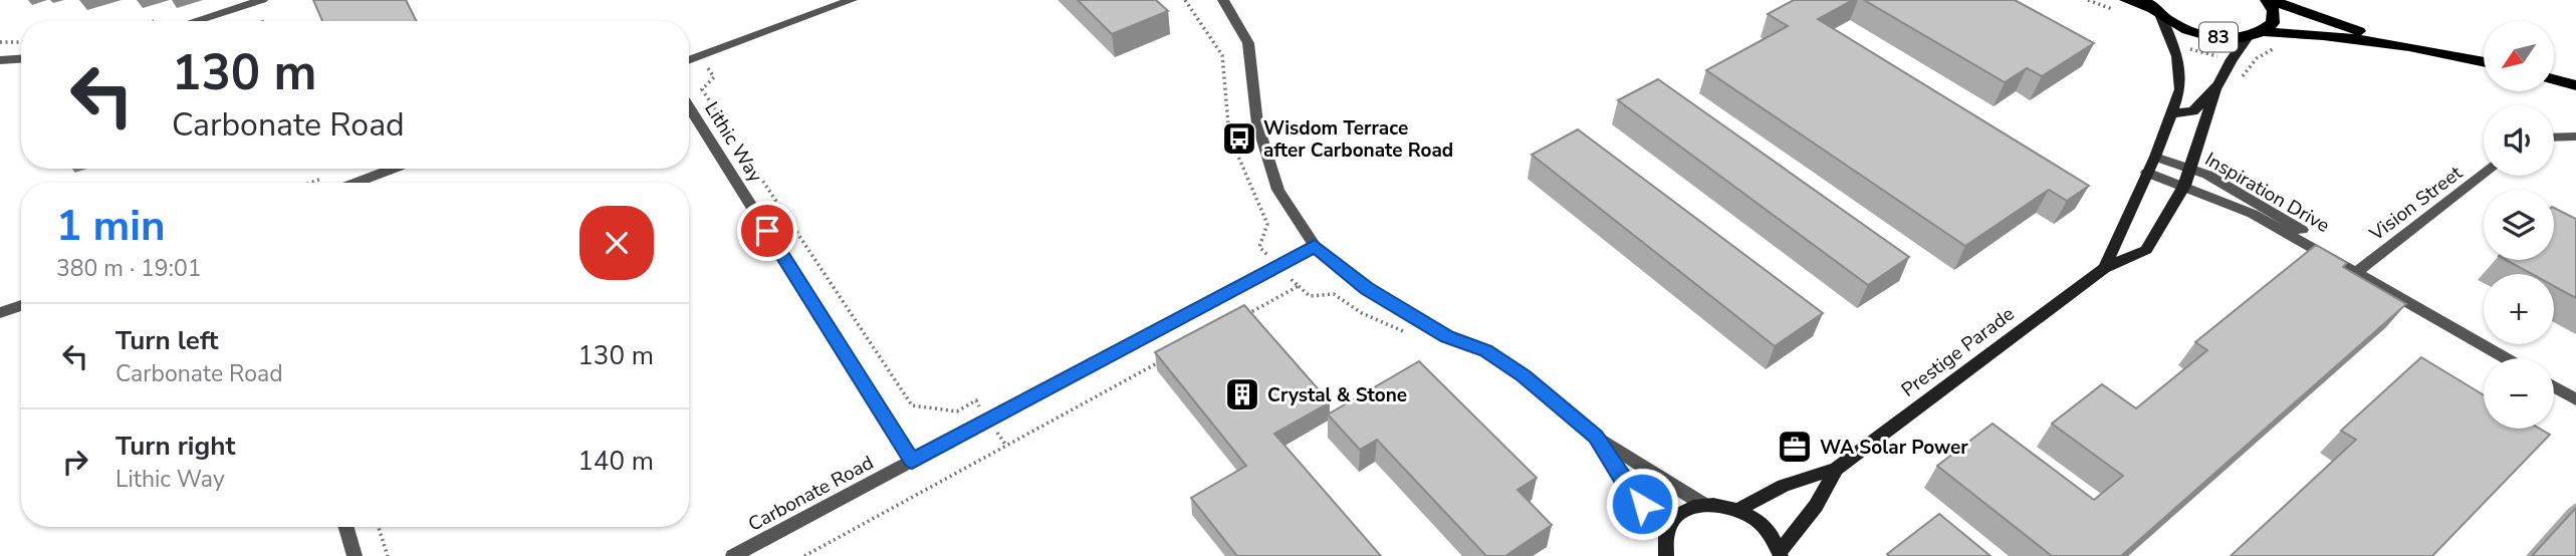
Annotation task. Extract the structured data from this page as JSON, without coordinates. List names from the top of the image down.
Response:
{
  "streets": {
    "main road": ["83"],
    "street": [
      "Lithic Way",
      "Inspiration Drive",
      "Vision Street",
      "Prestige Parade",
      "Carbonate Road"
    ]
  },
  "crossings": [
    ["83", "Prestige Parade"],
    ["Lithic Way", "Carbonate Road"],
    ["Inspiration Drive", "Vision Street"],
    ["Inspiration Drive", "Prestige Parade"]
  ],
  "places": {
    "bus stop": ["Wisdom Terrace after Carbonate Road"],
    "building": ["Crystal & Stone"],
    "office": ["WA Solar Power"]
  },
  "north": "bottom left",
  "page": {
    "map_buttons": ["+", "−"],
    "turn": ["130 m", "Carbonate Road"],
    "heading": ["1 min", "380 m · 19:01"],
    "list": [
      {
        "name": "Turn left",
        "note": "Carbonate Road",
        "value": "130 m"
      },
      {
        "name": "Turn right",
        "note": "Lithic Way",
        "value": "140 m"
      }
    ]
  }
}
